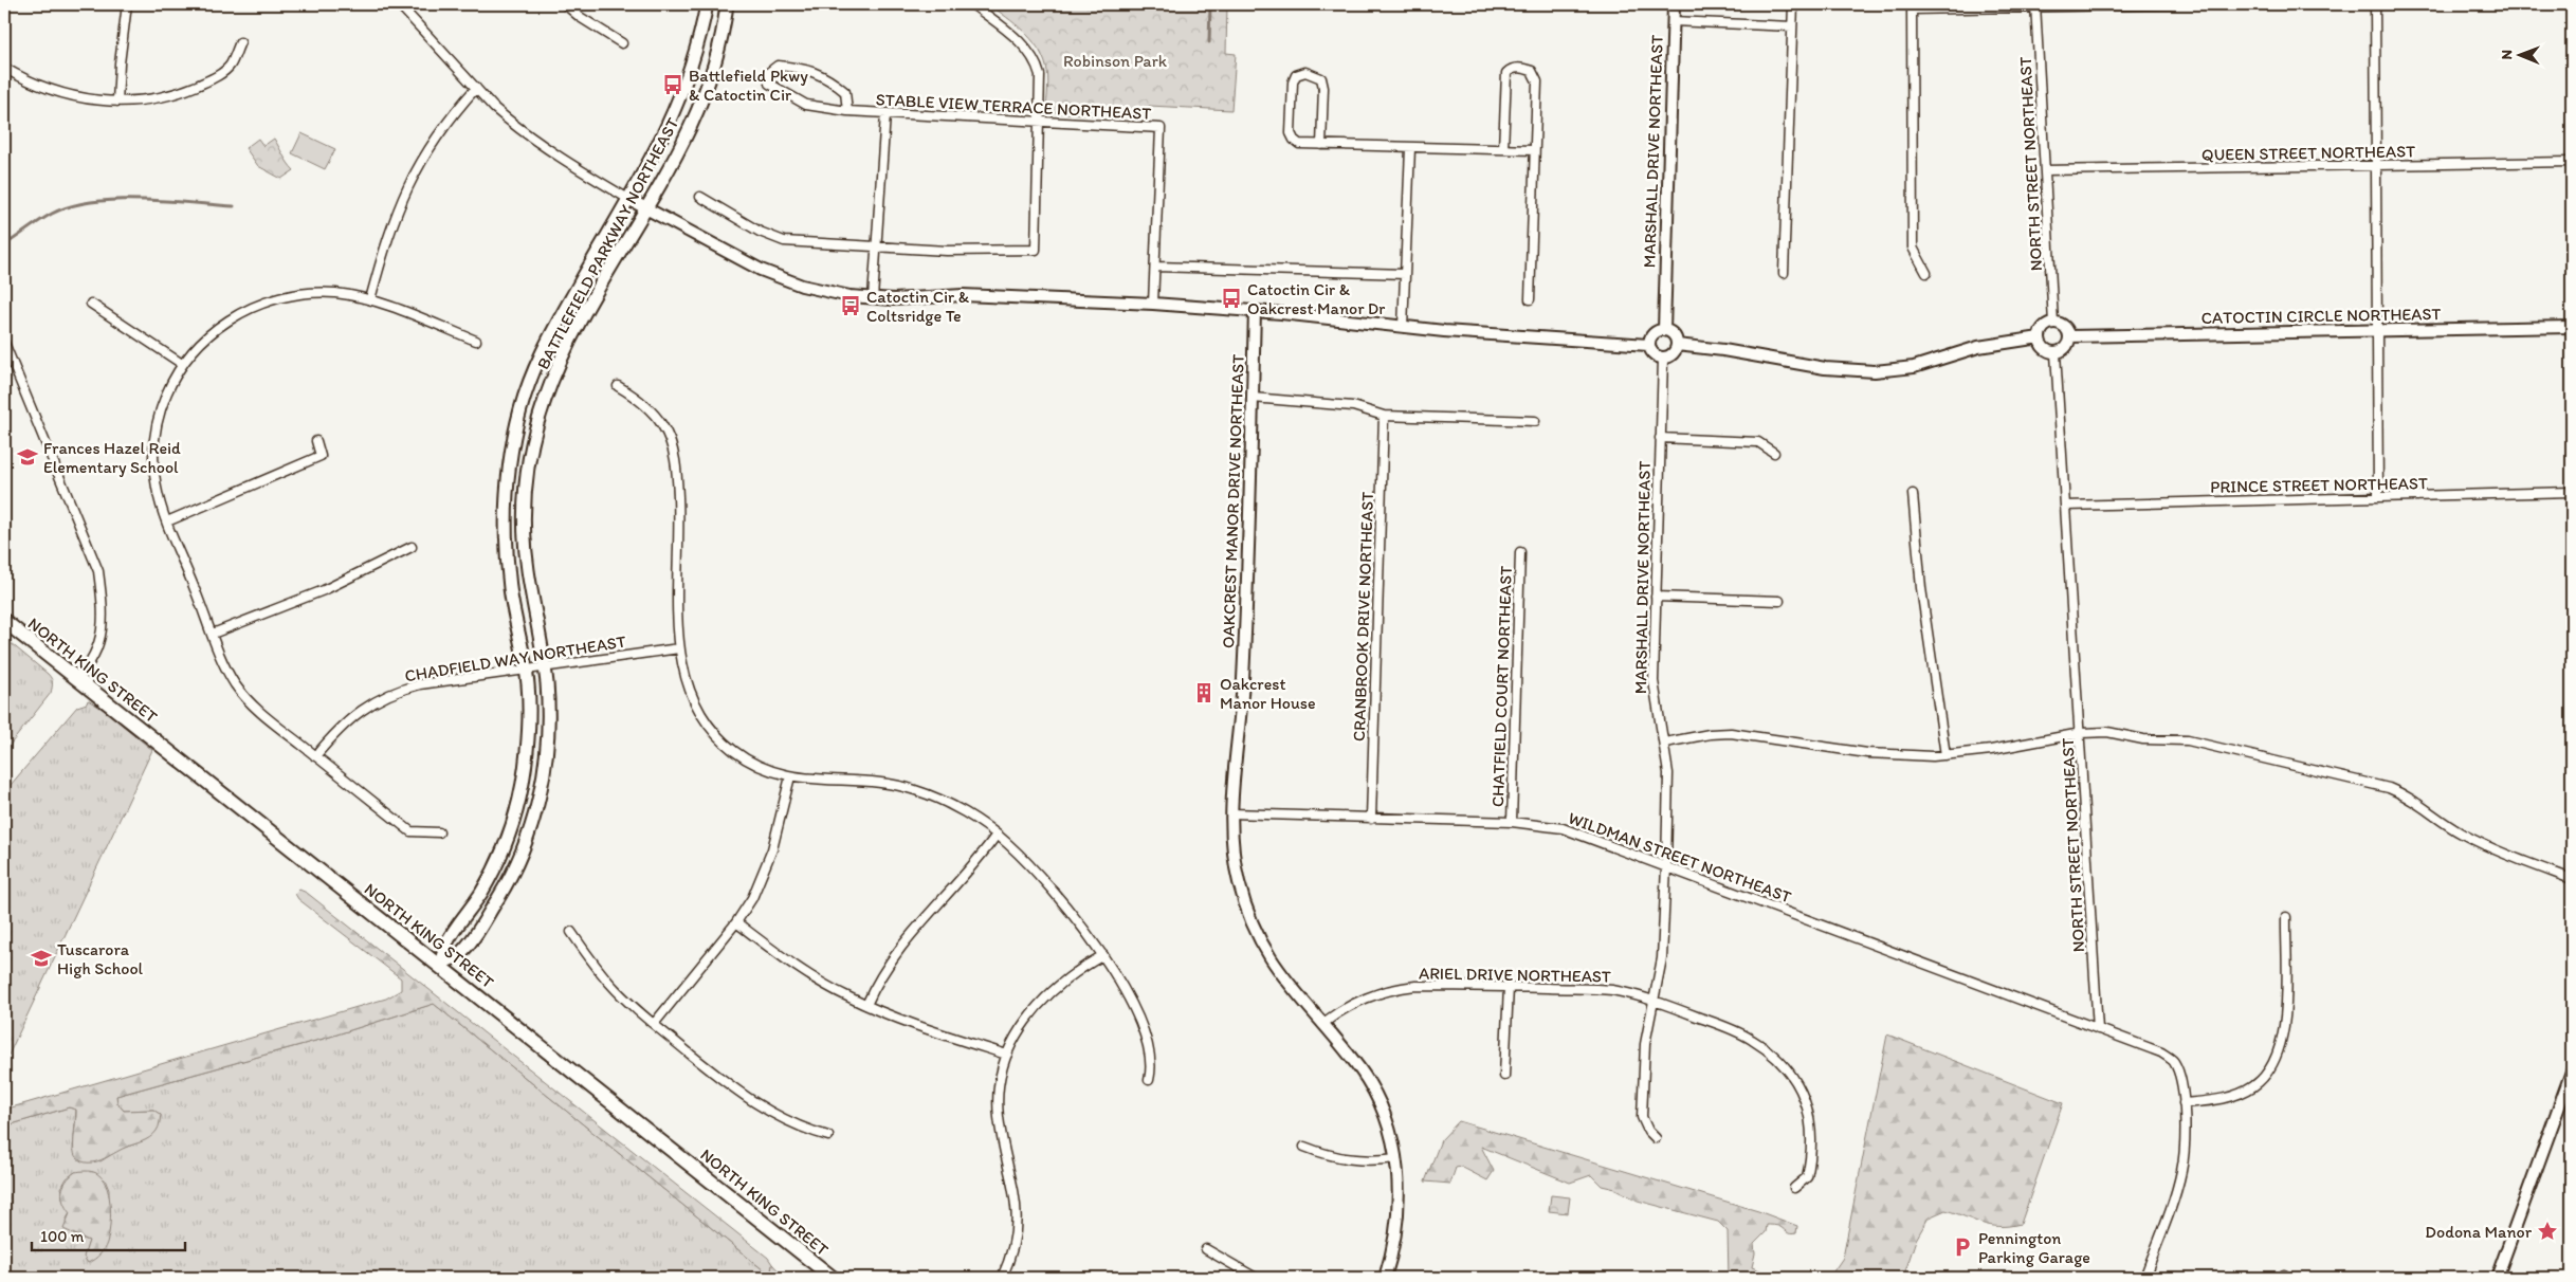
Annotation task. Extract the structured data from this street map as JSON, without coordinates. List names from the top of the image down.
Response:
{
  "streets": {
    "main road": ["BATTLEFIELD PARKWAY NORTHEAST", "NORTH KING STREET"],
    "street": [
      "STABLE VIEW TERRACE NORTHEAST",
      "MARSHALL DRIVE NORTHEAST",
      "QUEEN STREET NORTHEAST",
      "NORTH STREET NORTHEAST",
      "CATOCTIN CIRCLE NORTHEAST",
      "PRINCE STREET NORTHEAST",
      "OAKCREST MANOR DRIVE NORTHEAST",
      "CRANBROOK DRIVE NORTHEAST",
      "CHADFIELD WAY NORTHEAST",
      "CHATFIELD COURT NORTHEAST",
      "WILDMAN STREET NORTHEAST",
      "ARIEL DRIVE NORTHEAST"
    ]
  },
  "crossings": [
    ["MARSHALL DRIVE NORTHEAST", "WILDMAN STREET NORTHEAST"],
    ["MARSHALL DRIVE NORTHEAST", "ARIEL DRIVE NORTHEAST"],
    ["QUEEN STREET NORTHEAST", "NORTH STREET NORTHEAST"],
    ["NORTH STREET NORTHEAST", "CATOCTIN CIRCLE NORTHEAST"],
    ["NORTH STREET NORTHEAST", "PRINCE STREET NORTHEAST"],
    ["NORTH STREET NORTHEAST", "WILDMAN STREET NORTHEAST"],
    ["BATTLEFIELD PARKWAY NORTHEAST", "CHADFIELD WAY NORTHEAST"],
    ["BATTLEFIELD PARKWAY NORTHEAST", "NORTH KING STREET"],
    ["OAKCREST MANOR DRIVE NORTHEAST", "WILDMAN STREET NORTHEAST"],
    ["OAKCREST MANOR DRIVE NORTHEAST", "ARIEL DRIVE NORTHEAST"],
    ["CRANBROOK DRIVE NORTHEAST", "WILDMAN STREET NORTHEAST"],
    ["CHATFIELD COURT NORTHEAST", "WILDMAN STREET NORTHEAST"]
  ],
  "parks": ["Robinson Park"],
  "places": {
    "bus stop": ["Battlefield Pkwy & Catoctin Cir", "Catoctin Cir & Oakcrest Manor Dr", "Catoctin Cir & Coltsridge Te"],
    "school or university": ["Frances Hazel Reid Elementary School", "Tuscarora High School"],
    "building": ["Oakcrest Manor House"],
    "place": ["Dodona Manor"],
    "parking": ["Pennington Parking Garage"]
  },
  "scale_bar": "100 m",
  "north": "left"
}
